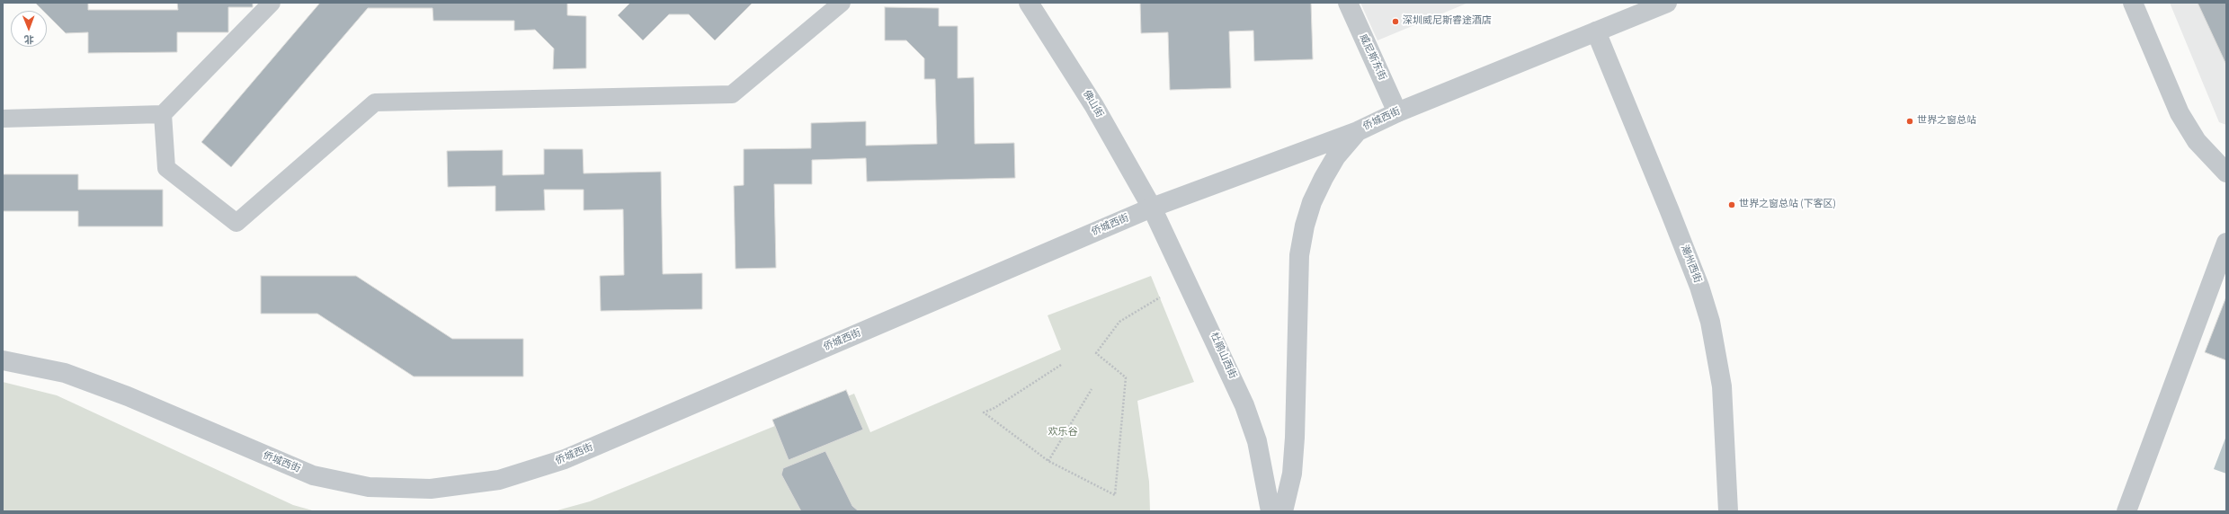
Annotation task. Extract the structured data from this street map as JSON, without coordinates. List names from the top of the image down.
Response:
{
  "streets": {
    "street": [
      "威尼斯东街",
      "佛山街",
      "侨城西街",
      "潮州西街",
      "杜鹃山西街"
    ]
  },
  "crossings": [
    ["威尼斯东街", "侨城西街"],
    ["佛山街", "侨城西街"],
    ["佛山街", "杜鹃山西街"],
    ["侨城西街", "潮州西街"],
    ["侨城西街", "杜鹃山西街"]
  ],
  "parks": ["欢乐谷"],
  "places": ["深圳威尼斯睿途酒店", "世界之窗总站", "世界之窗总站 (下客区)"],
  "north": "bottom"
}
